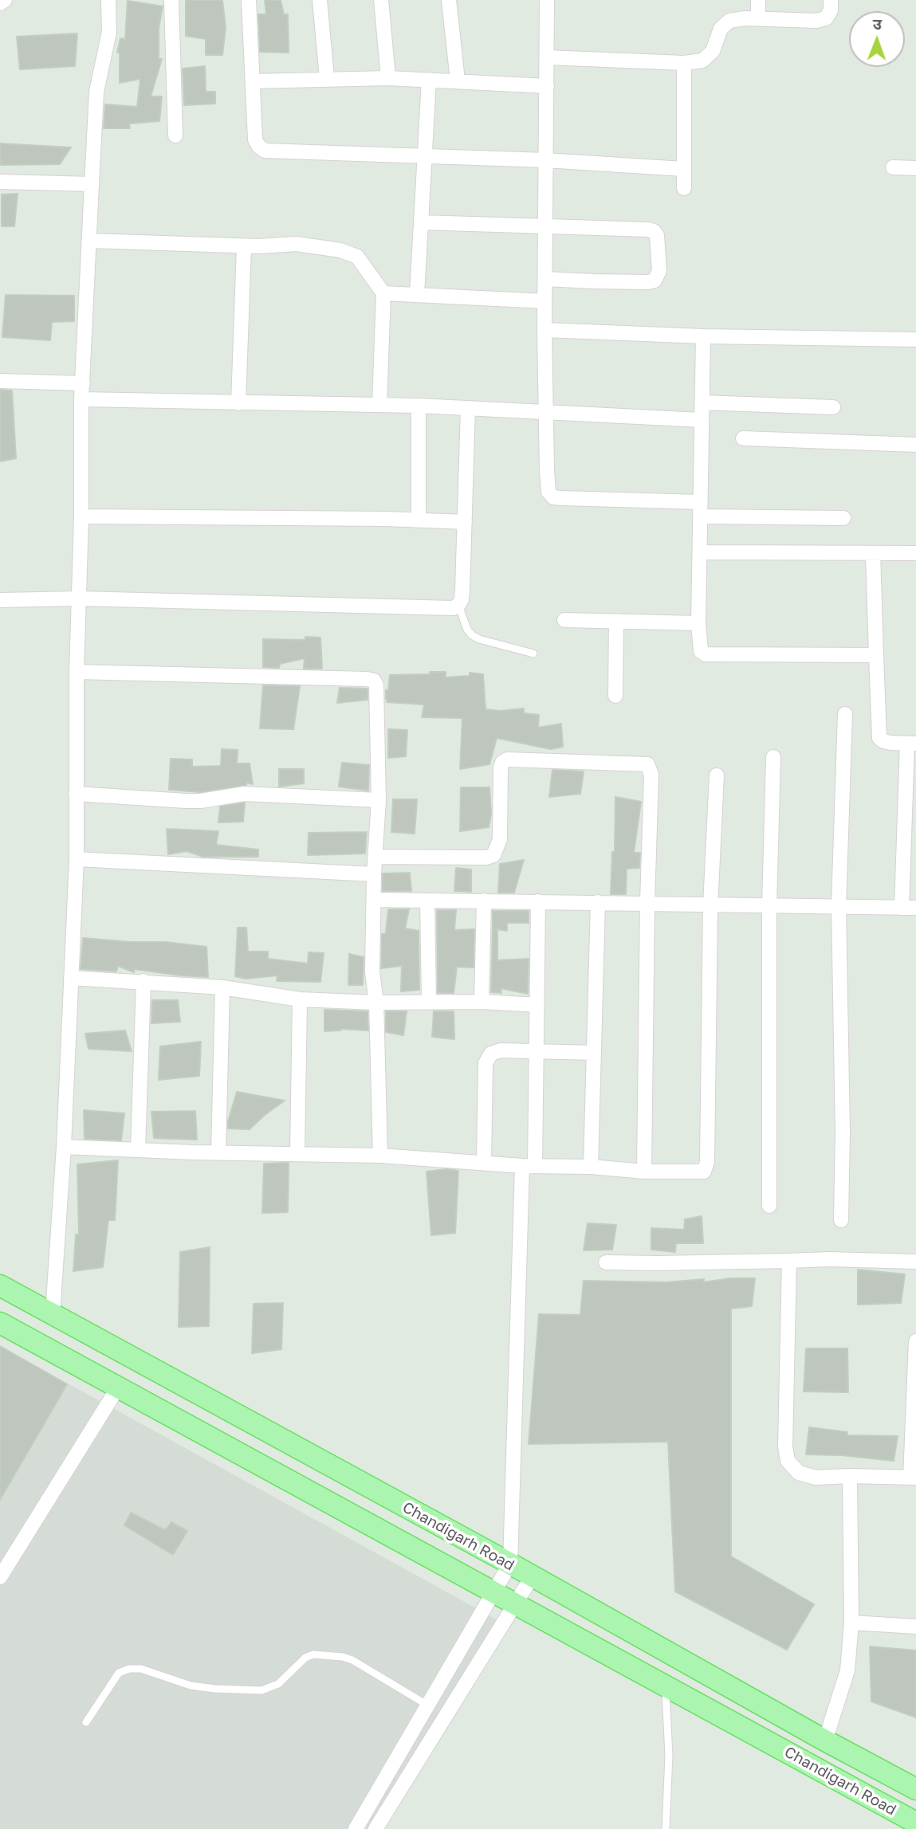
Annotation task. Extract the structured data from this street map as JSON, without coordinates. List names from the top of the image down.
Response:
{
  "streets": {
    "main road": ["Chandigarh Road"]
  },
  "north": "top"
}
